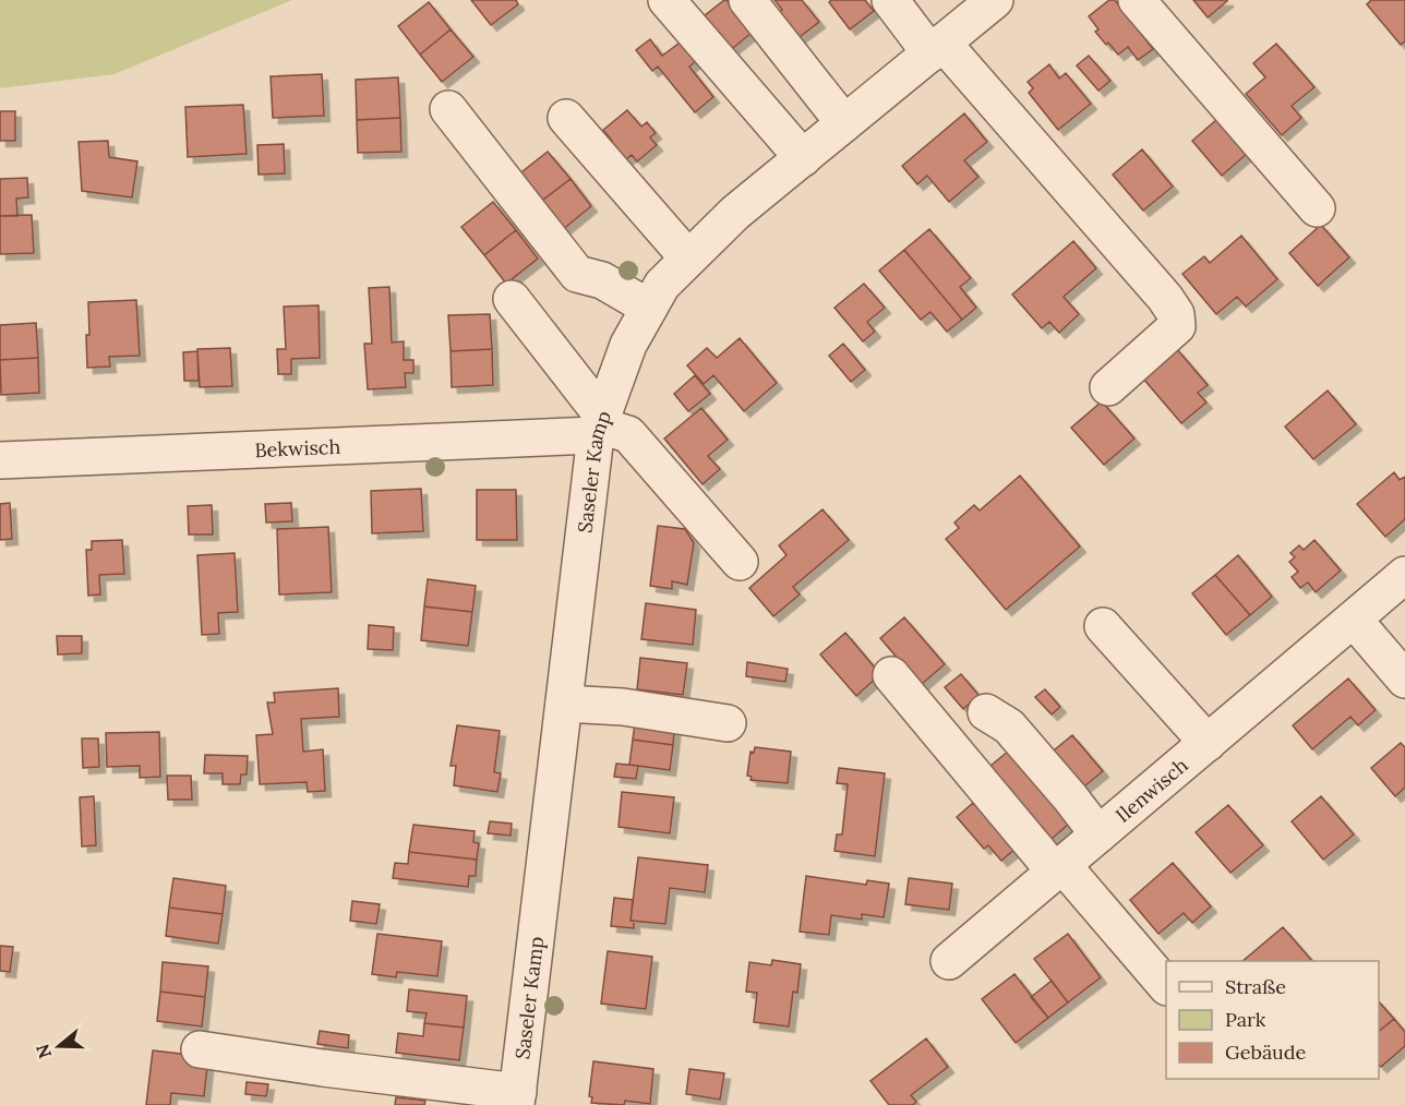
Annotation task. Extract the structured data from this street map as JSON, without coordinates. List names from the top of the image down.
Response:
{
  "streets": {
    "street": ["Bekwisch", "Saseler Kamp", "Ilenwisch"]
  },
  "crossings": [
    ["Bekwisch", "Saseler Kamp"]
  ],
  "legend": ["Straße", "Park", "Gebäude"],
  "north": "left"
}
